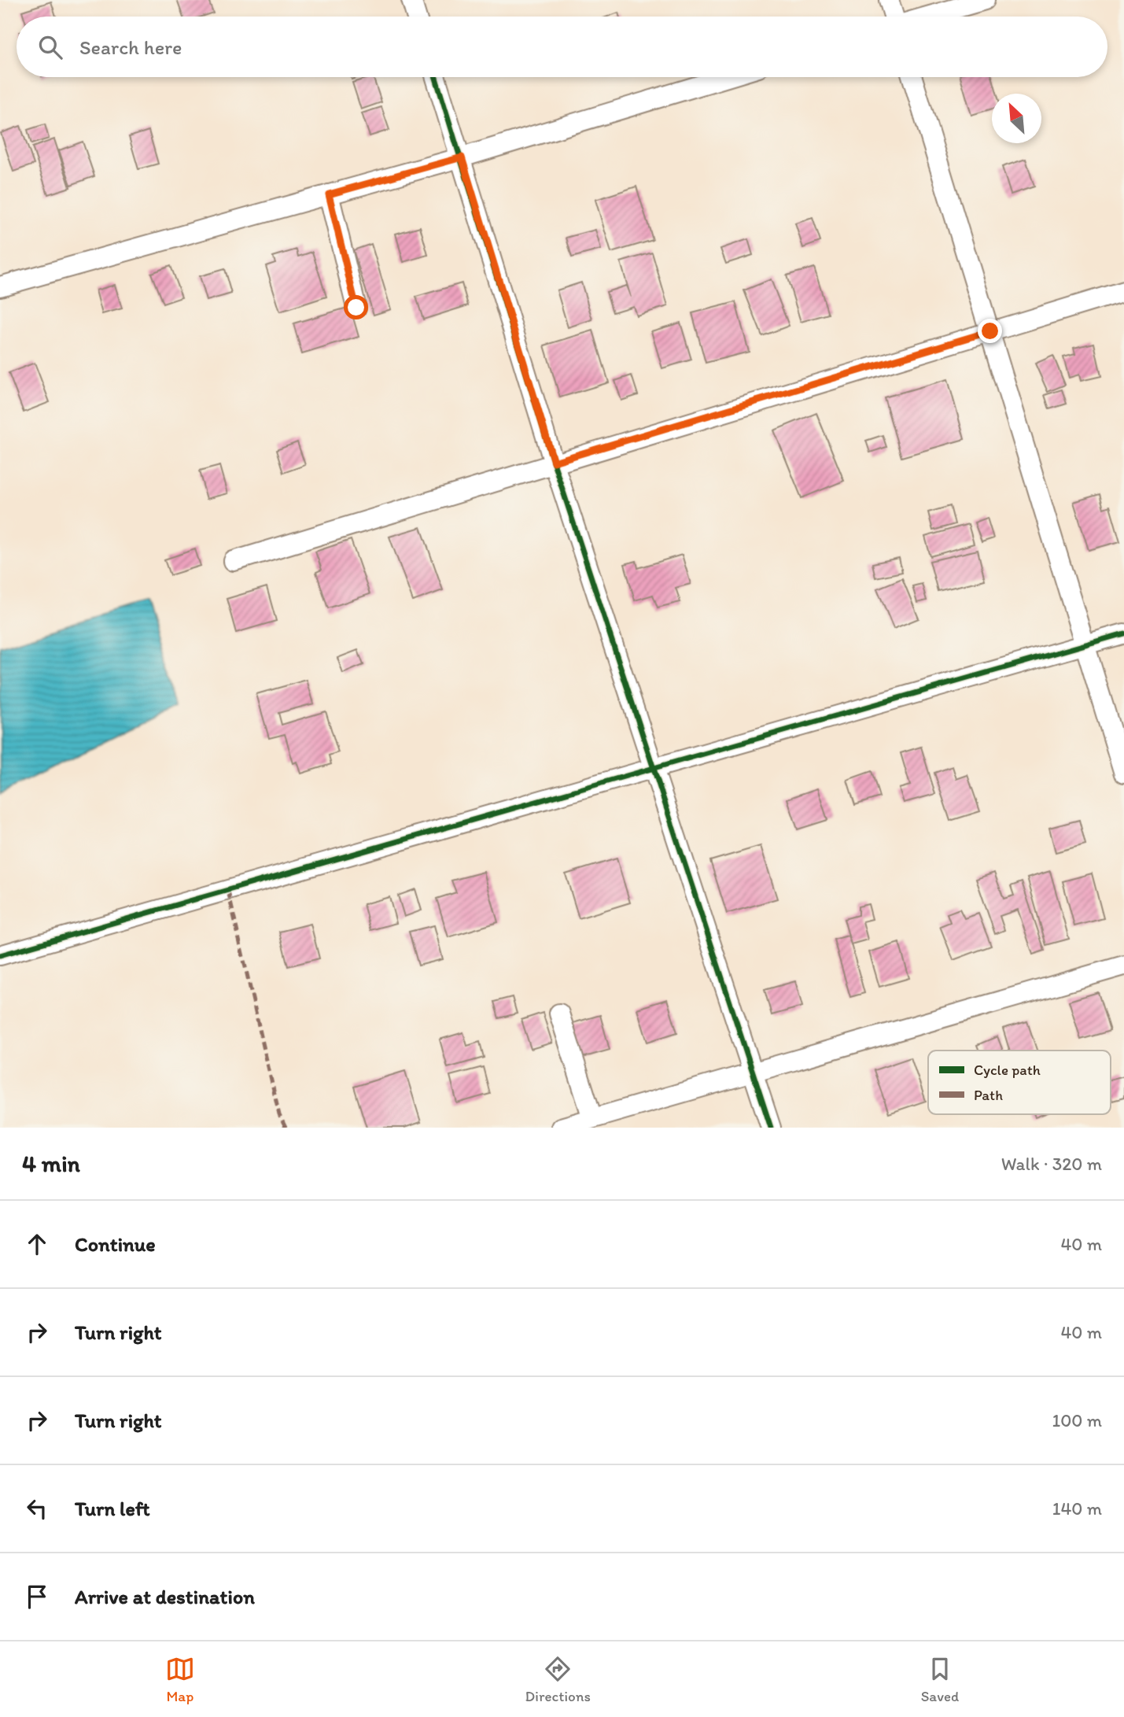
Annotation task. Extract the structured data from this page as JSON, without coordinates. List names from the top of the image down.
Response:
{
  "legend": ["Cycle path", "Path"],
  "north": "top left",
  "page": {
    "search": "Search here",
    "heading": ["4 min", "Walk · 320 m"],
    "list": [
      ["Continue", "40 m"],
      ["Turn right", "40 m"],
      ["Turn right", "100 m"],
      ["Turn left", "140 m"],
      "Arrive at destination"
    ],
    "nav": ["Map", "Directions", "Saved"]
  }
}
